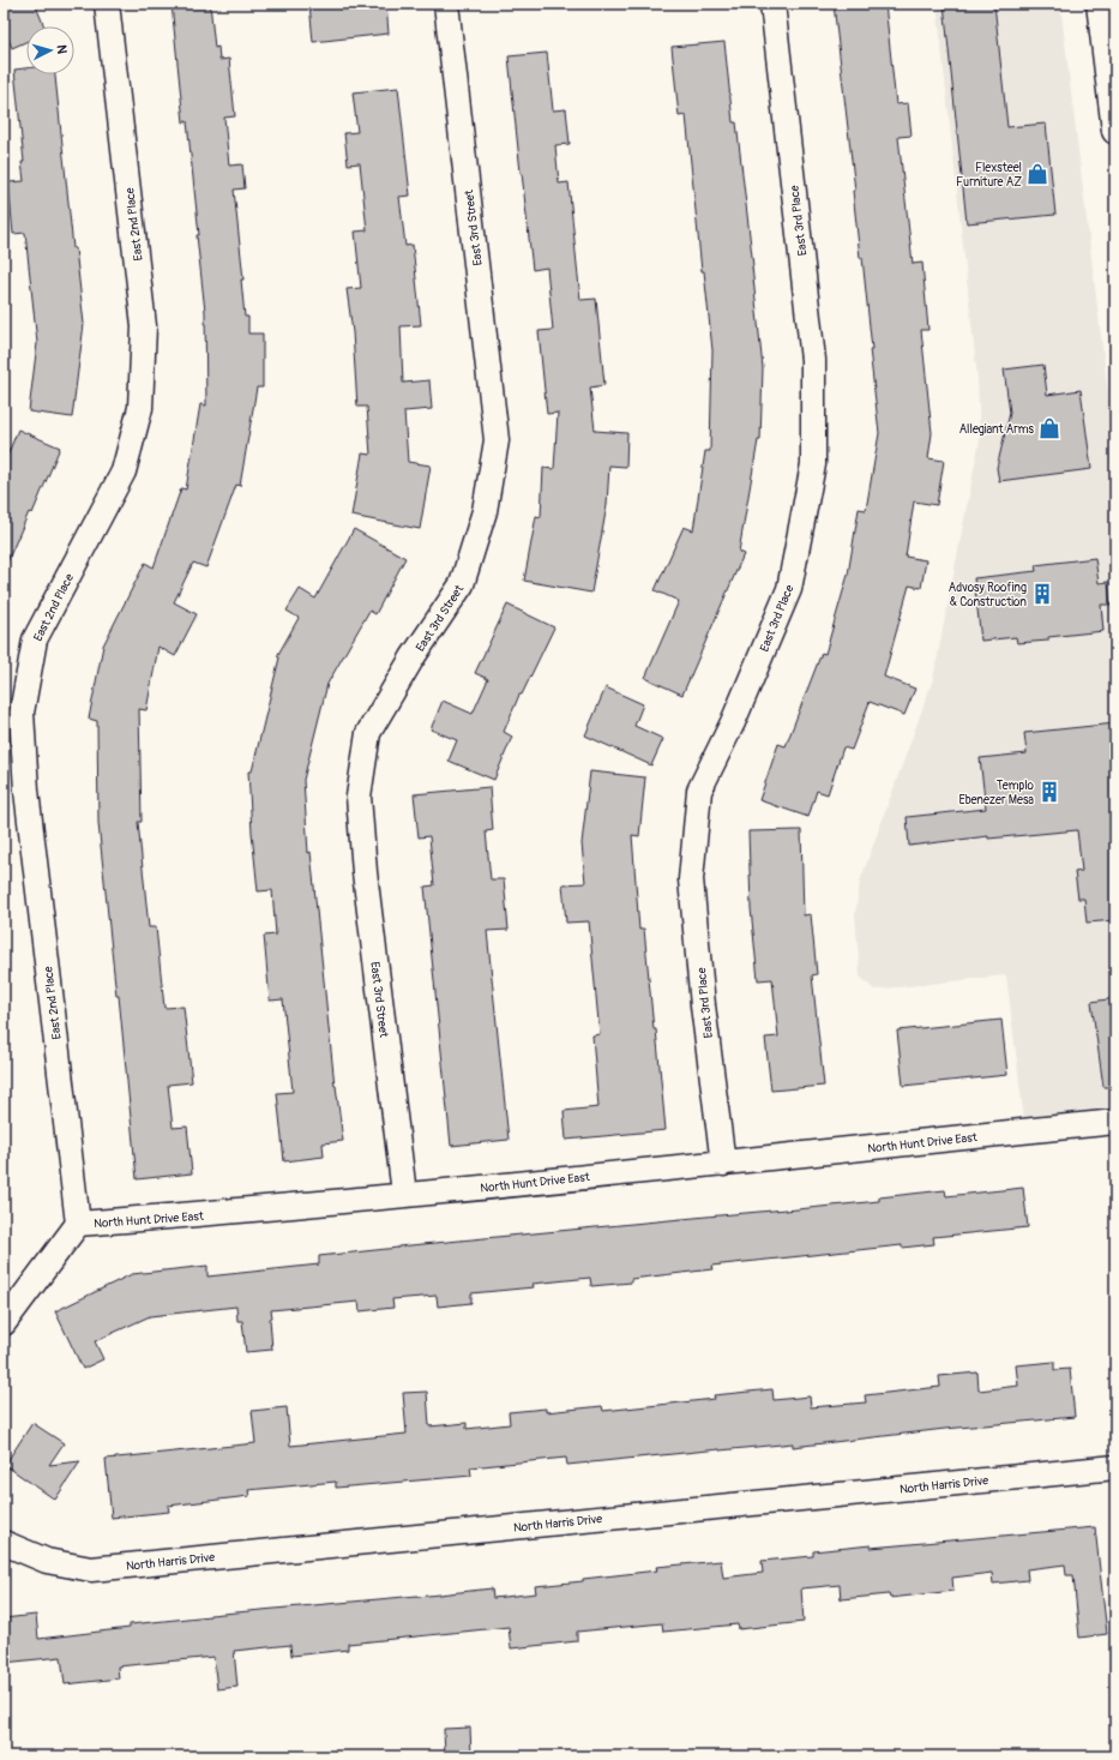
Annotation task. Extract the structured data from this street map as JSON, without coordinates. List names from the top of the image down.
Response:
{
  "streets": {
    "street": [
      "East 3rd Place",
      "East 2nd Place",
      "East 3rd Street",
      "North Hunt Drive East",
      "North Harris Drive"
    ]
  },
  "crossings": [
    ["East 3rd Place", "North Hunt Drive East"],
    ["East 2nd Place", "North Hunt Drive East"],
    ["East 3rd Street", "North Hunt Drive East"]
  ],
  "places": {
    "shop": ["Flexsteel Furniture AZ", "Allegiant Arms"],
    "building": ["Advosy Roofing & Construction", "Templo Ebenezer Mesa"]
  },
  "north": "right"
}
